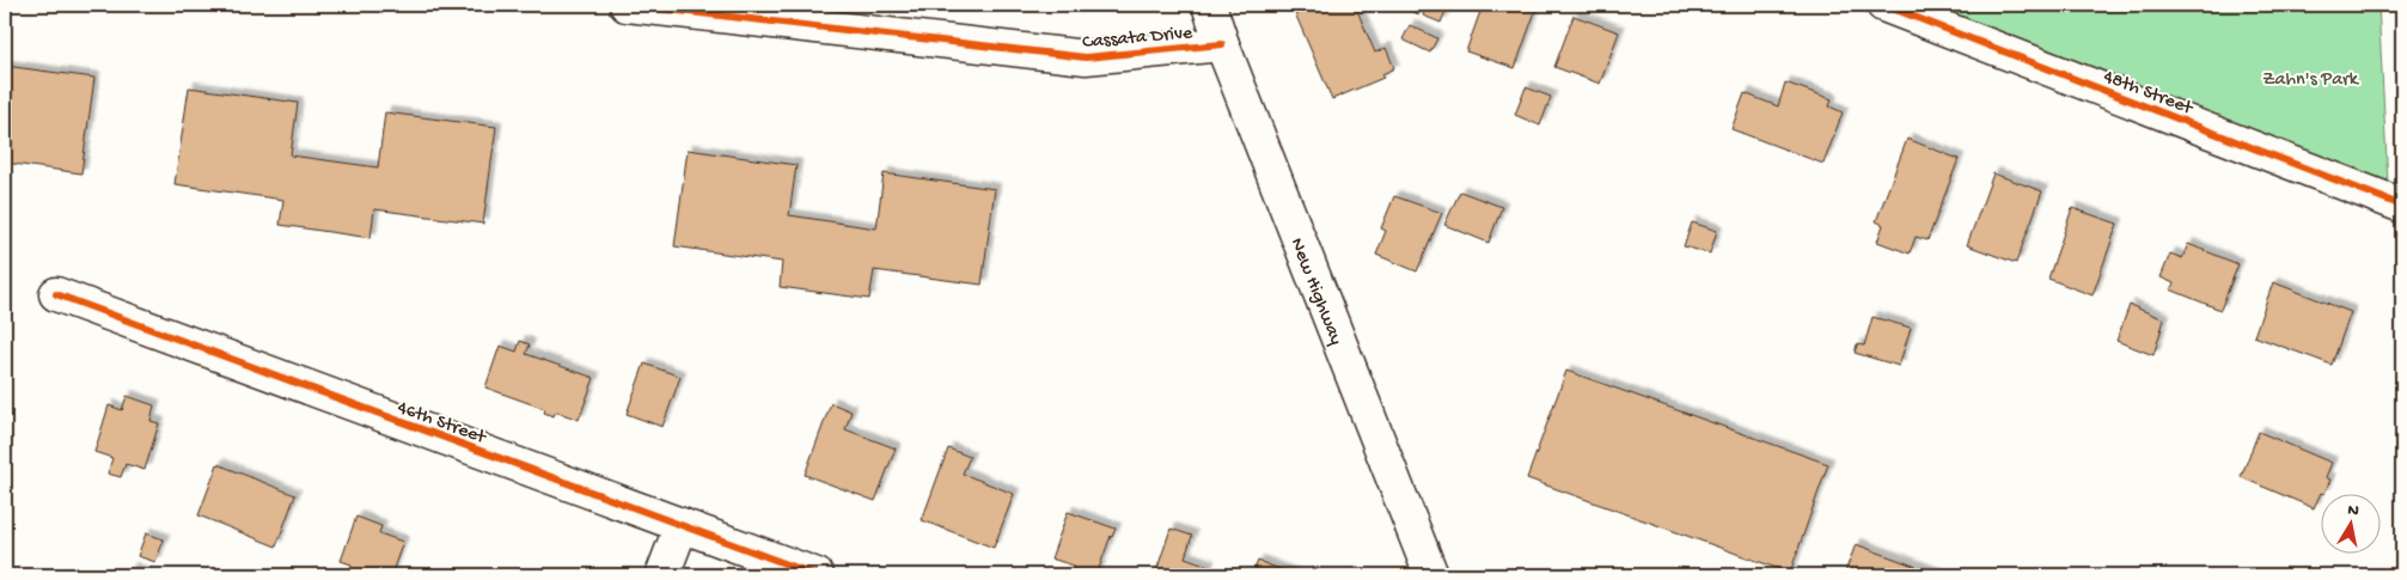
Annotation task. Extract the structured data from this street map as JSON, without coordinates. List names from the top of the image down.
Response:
{
  "streets": {
    "street": [
      "Cassata Drive",
      "48th Street",
      "New Highway",
      "46th Street"
    ]
  },
  "crossings": [
    ["Cassata Drive", "New Highway"]
  ],
  "parks": ["Zahn's Park"],
  "north": "top"
}
